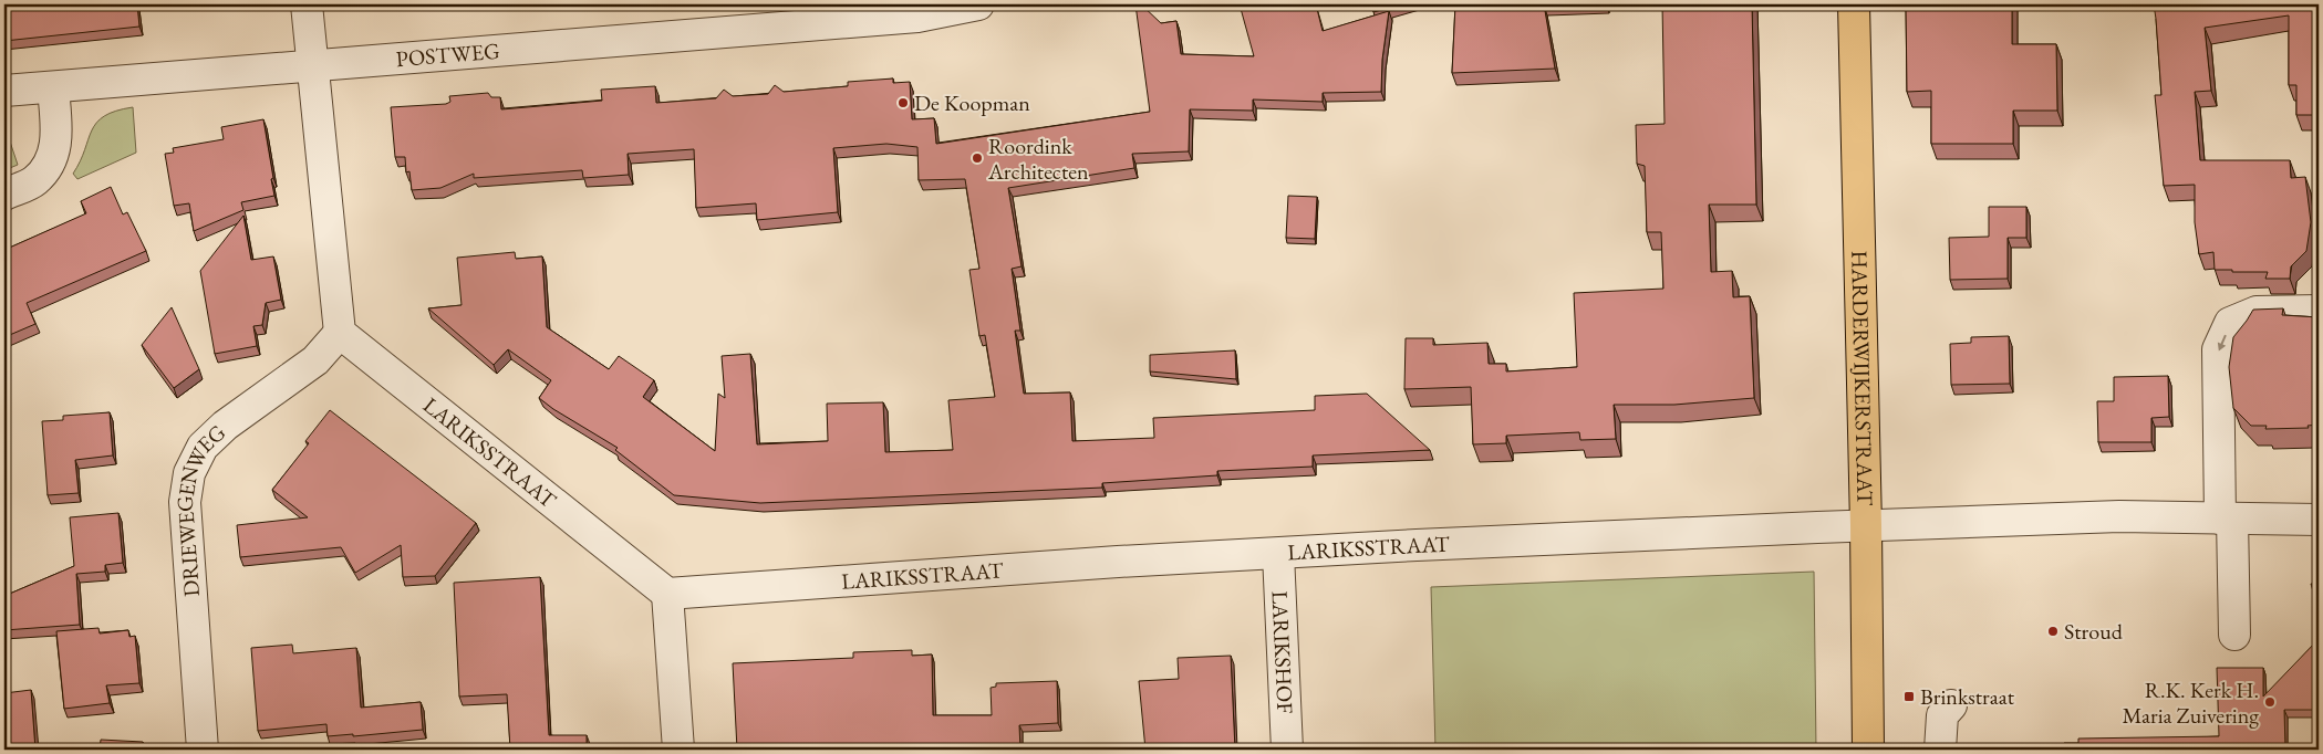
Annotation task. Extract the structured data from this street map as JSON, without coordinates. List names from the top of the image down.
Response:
{
  "streets": {
    "main road": ["HARDERWIJKERSTRAAT"],
    "street": [
      "POSTWEG",
      "LARIKSSTRAAT",
      "DRIEWEGENWEG",
      "LARIKSHOF"
    ]
  },
  "crossings": [
    ["HARDERWIJKERSTRAAT", "LARIKSSTRAAT"],
    ["LARIKSSTRAAT", "DRIEWEGENWEG"],
    ["LARIKSSTRAAT", "LARIKSHOF"]
  ],
  "places": {
    "other": [
      "De Koopman",
      "Roordink Architecten",
      "Stroud",
      "R.K. Kerk H. Maria Zuivering"
    ],
    "transit": ["Brinkstraat"]
  }
}
